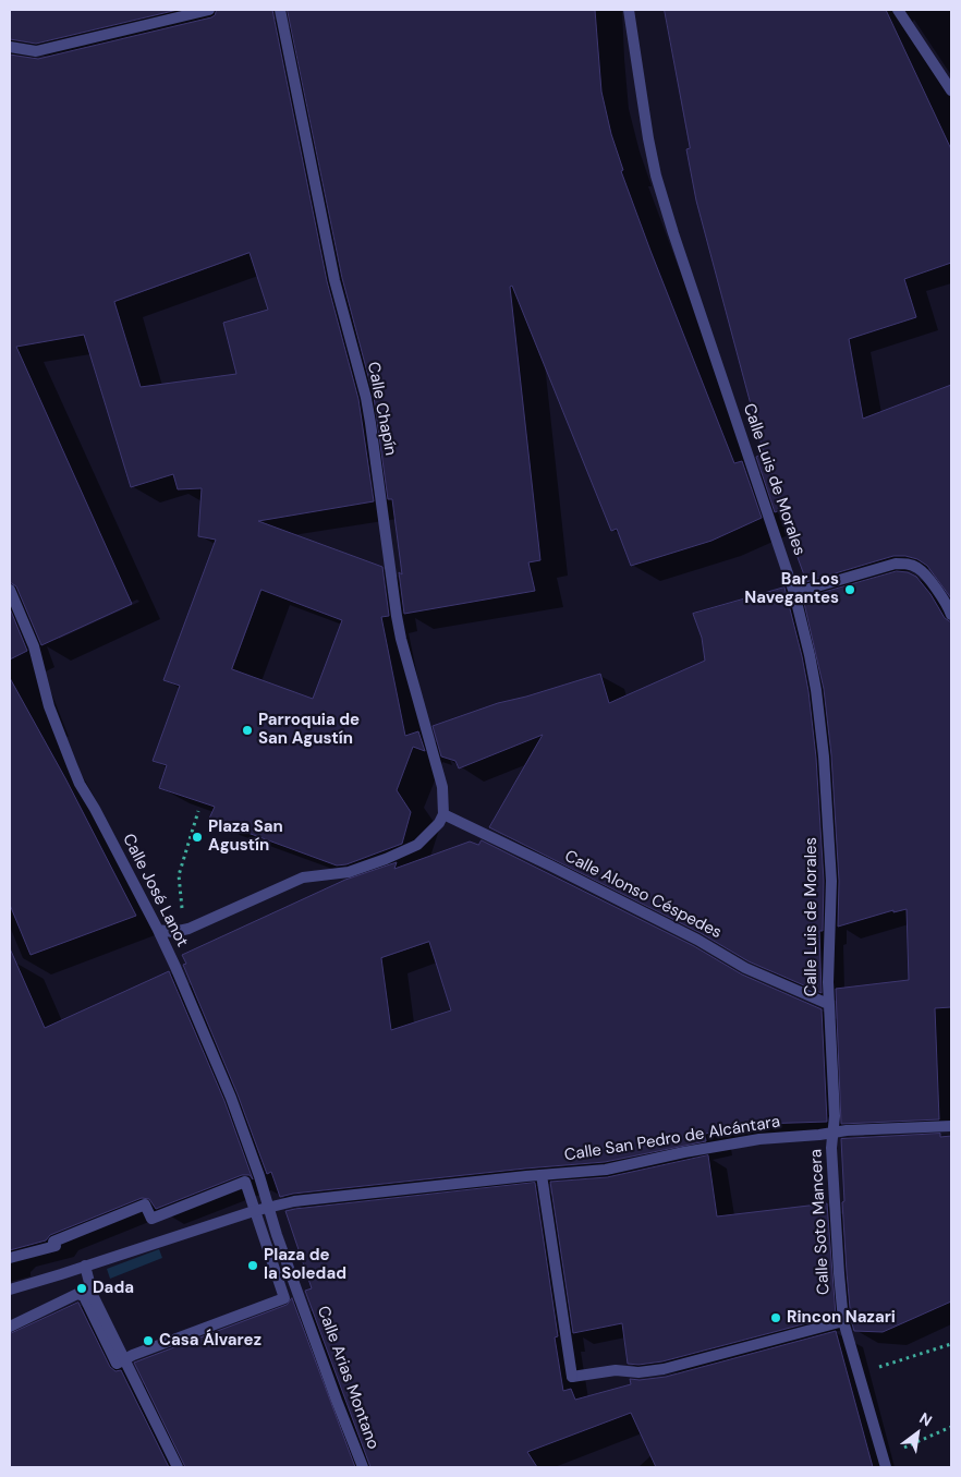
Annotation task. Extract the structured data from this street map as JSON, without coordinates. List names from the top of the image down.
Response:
{
  "streets": {
    "street": [
      "Calle Chapín",
      "Calle Luis de Morales",
      "Calle José Lanot",
      "Calle Alonso Céspedes",
      "Calle San Pedro de Alcántara",
      "Calle Soto Mancera",
      "Calle Arias Montano"
    ]
  },
  "crossings": [
    ["Calle Chapín", "Calle Alonso Céspedes"],
    ["Calle Luis de Morales", "Calle Alonso Céspedes"],
    ["Calle Luis de Morales", "Calle San Pedro de Alcántara"],
    ["Calle Luis de Morales", "Calle Soto Mancera"],
    ["Calle José Lanot", "Calle San Pedro de Alcántara"],
    ["Calle José Lanot", "Calle Arias Montano"],
    ["Calle San Pedro de Alcántara", "Calle Soto Mancera"],
    ["Calle San Pedro de Alcántara", "Calle Arias Montano"]
  ],
  "places": [
    "Bar Los Navegantes",
    "Parroquia de San Agustín",
    "Plaza San Agustín",
    "Plaza de la Soledad",
    "Dada",
    "Rincon Nazari",
    "Casa Álvarez"
  ],
  "north": "top right"
}
